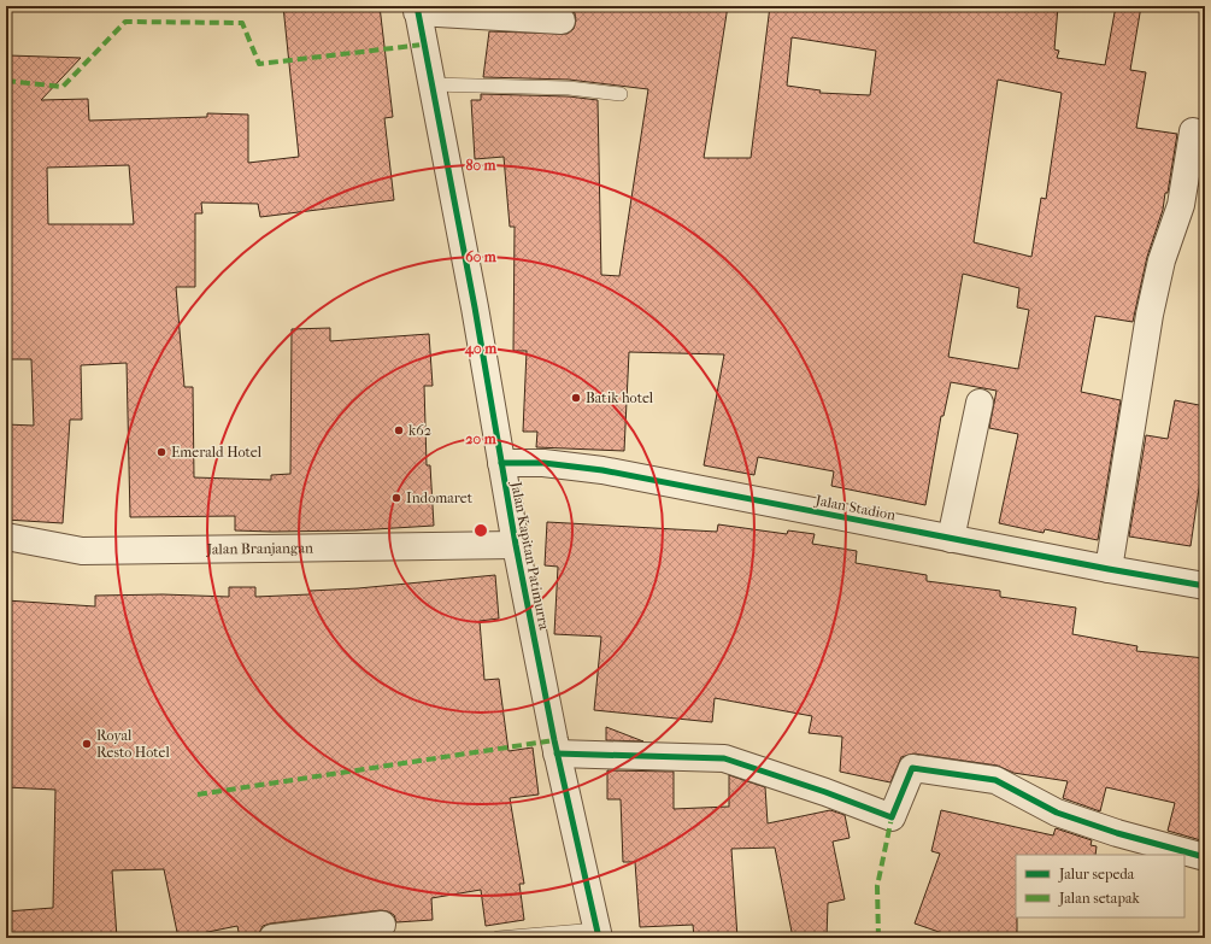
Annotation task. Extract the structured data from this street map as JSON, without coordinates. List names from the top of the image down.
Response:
{
  "streets": {
    "street": ["Jalan Stadion", "Jalan Branjangan", "Jalan Kapitan Patimurra"]
  },
  "crossings": [
    ["Jalan Stadion", "Jalan Kapitan Patimurra"],
    ["Jalan Branjangan", "Jalan Kapitan Patimurra"]
  ],
  "places": [
    "Batik hotel",
    "k62",
    "Emerald Hotel",
    "Indomaret",
    "Royal Resto Hotel"
  ],
  "legend": ["Jalur sepeda", "Jalan setapak"],
  "rings": [
    "80 m",
    "60 m",
    "40 m",
    "20 m"
  ]
}
